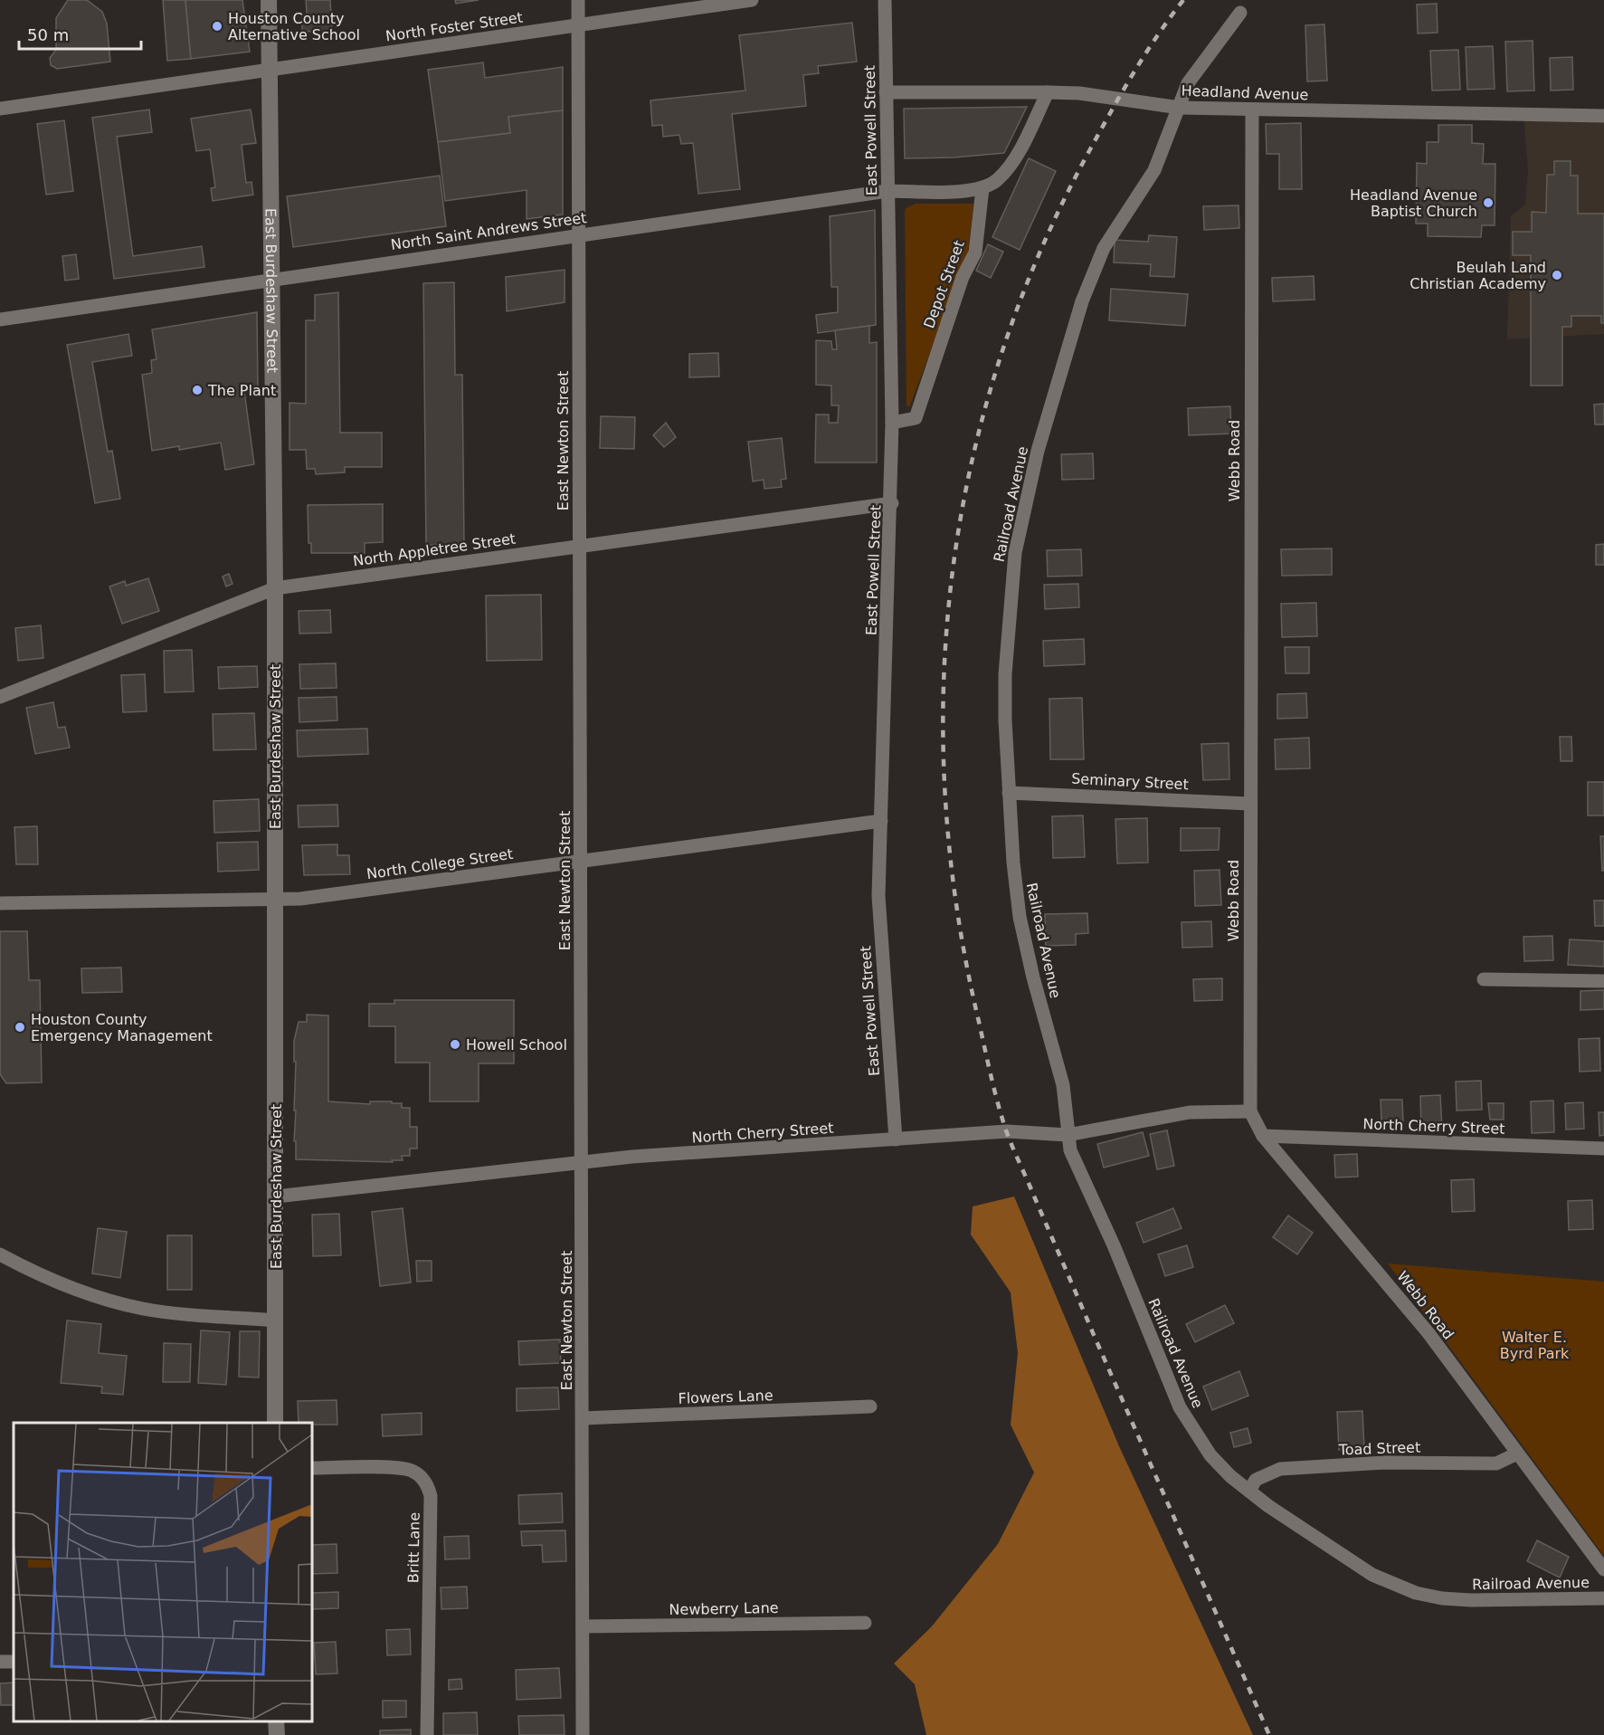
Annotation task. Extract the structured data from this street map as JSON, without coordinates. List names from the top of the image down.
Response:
{
  "streets": {
    "street": [
      "North Foster Street",
      "Headland Avenue",
      "East Powell Street",
      "North Saint Andrews Street",
      "Depot Street",
      "East Burdeshaw Street",
      "East Newton Street",
      "Webb Road",
      "Railroad Avenue",
      "North Appletree Street",
      "Seminary Street",
      "North College Street",
      "North Cherry Street",
      "Flowers Lane",
      "Toad Street",
      "Britt Lane",
      "Newberry Lane"
    ]
  },
  "crossings": [
    ["North Foster Street", "East Burdeshaw Street"],
    ["North Foster Street", "East Newton Street"],
    ["Headland Avenue", "East Powell Street"],
    ["Headland Avenue", "Webb Road"],
    ["Headland Avenue", "Railroad Avenue"],
    ["East Powell Street", "North Saint Andrews Street"],
    ["East Powell Street", "Depot Street"],
    ["East Powell Street", "North Appletree Street"],
    ["East Powell Street", "North College Street"],
    ["East Powell Street", "North Cherry Street"],
    ["North Saint Andrews Street", "Depot Street"],
    ["North Saint Andrews Street", "East Burdeshaw Street"],
    ["North Saint Andrews Street", "East Newton Street"],
    ["East Burdeshaw Street", "North Appletree Street"],
    ["East Burdeshaw Street", "North College Street"],
    ["East Burdeshaw Street", "North Cherry Street"],
    ["East Newton Street", "North Appletree Street"],
    ["East Newton Street", "North College Street"],
    ["East Newton Street", "North Cherry Street"],
    ["East Newton Street", "Flowers Lane"],
    ["East Newton Street", "Newberry Lane"],
    ["Webb Road", "Seminary Street"],
    ["Webb Road", "North Cherry Street"],
    ["Webb Road", "Toad Street"],
    ["Railroad Avenue", "Seminary Street"],
    ["Railroad Avenue", "North Cherry Street"],
    ["Railroad Avenue", "Toad Street"]
  ],
  "parks": ["Walter E. Byrd Park"],
  "places": [
    "Houston County Alternative School",
    "Headland Avenue Baptist Church",
    "Beulah Land Christian Academy",
    "The Plant",
    "Houston County Emergency Management",
    "Howell School"
  ],
  "scale_bar": "50 m"
}
